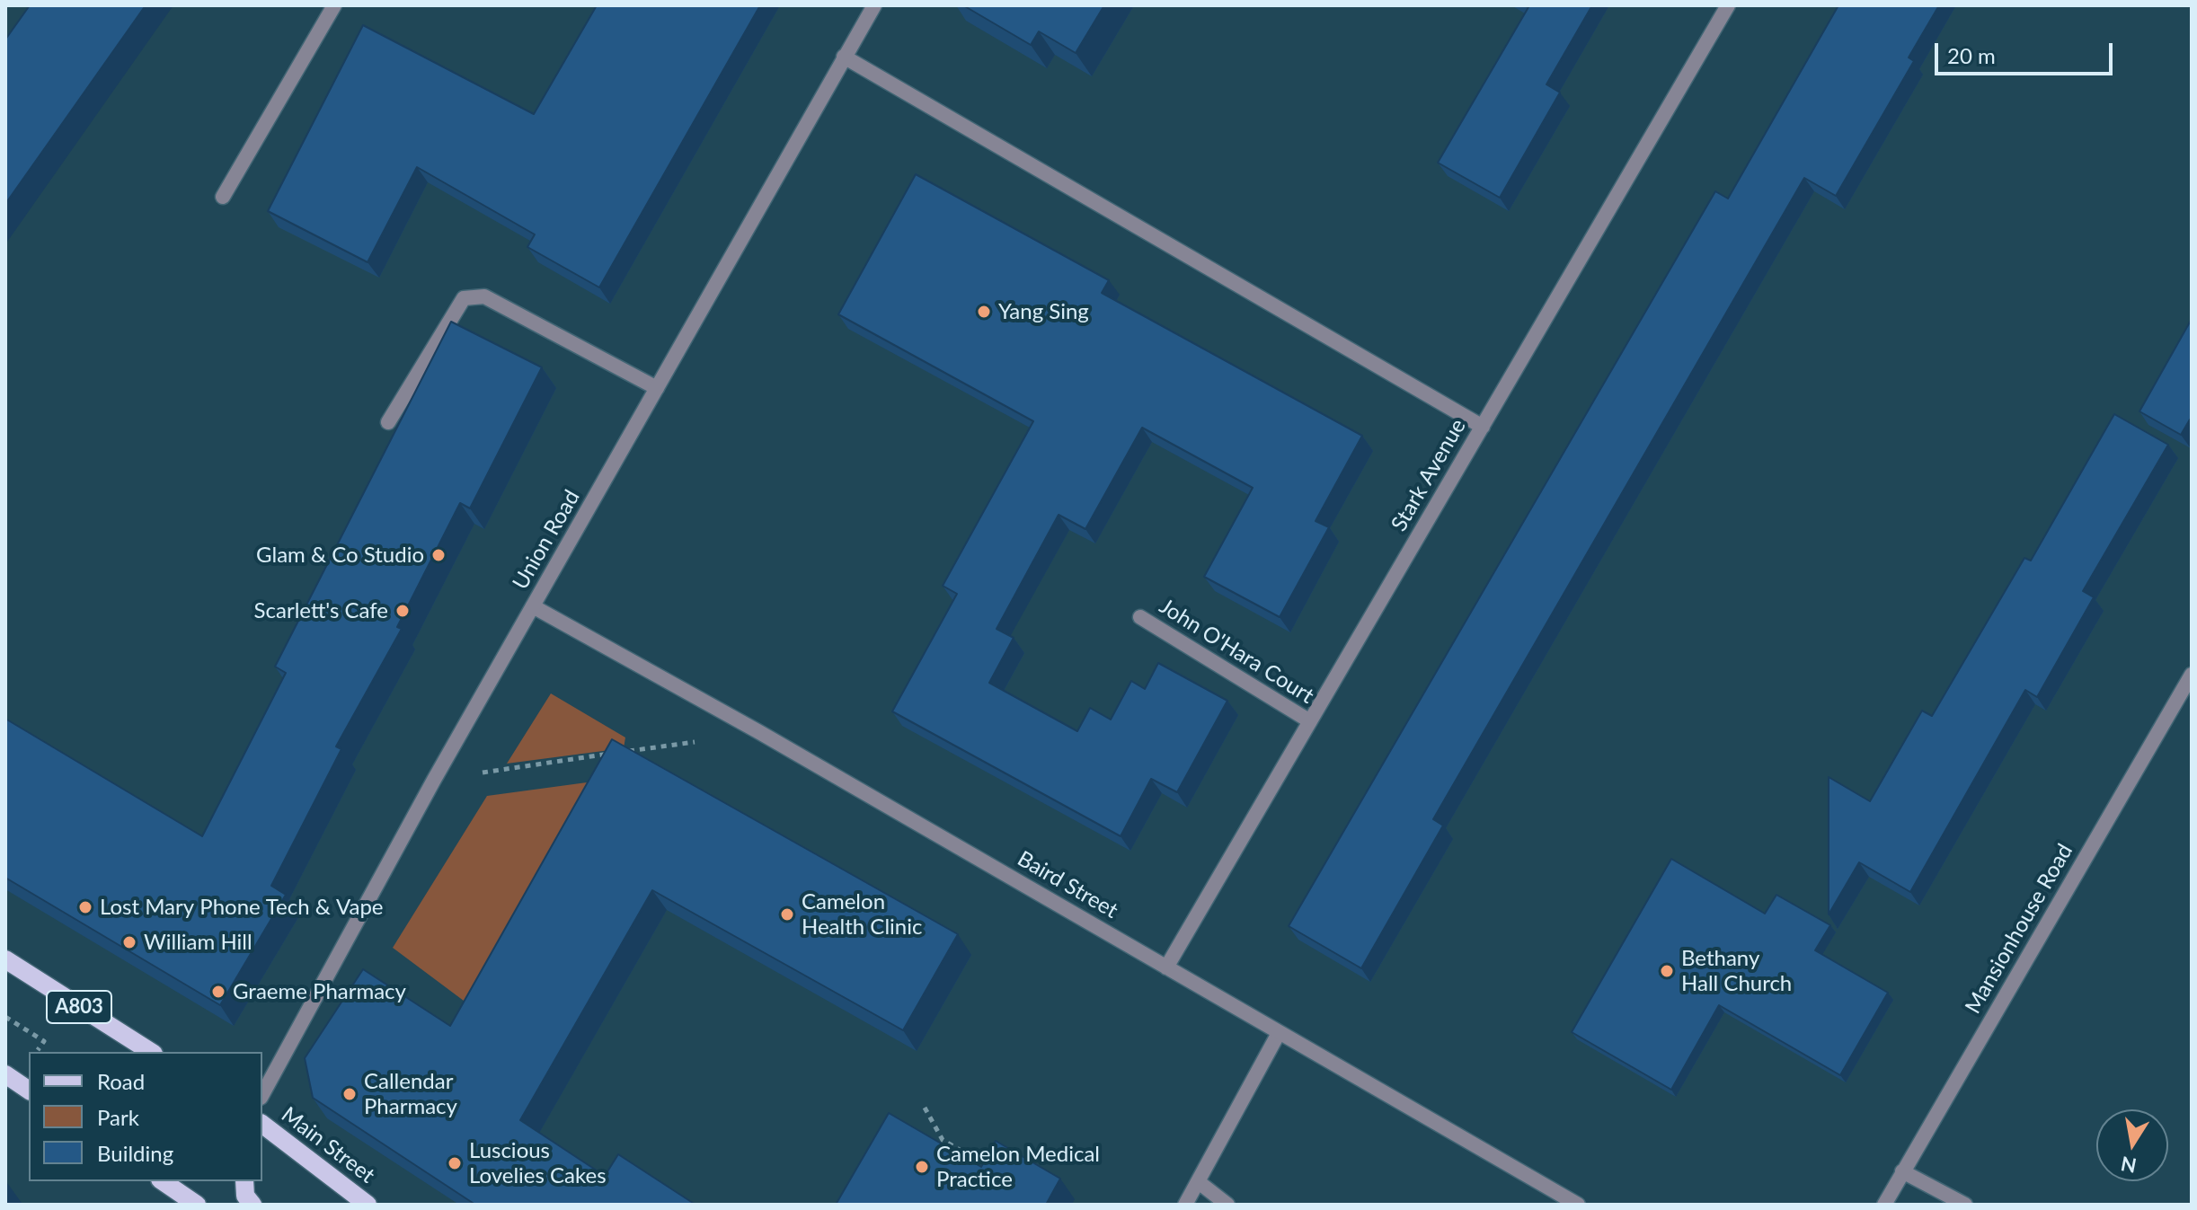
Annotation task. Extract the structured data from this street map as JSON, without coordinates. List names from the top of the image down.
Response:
{
  "streets": {
    "main road": ["A803", "Main Street"],
    "street": [
      "Stark Avenue",
      "Union Road",
      "John O'Hara Court",
      "Baird Street",
      "Mansionhouse Road"
    ]
  },
  "crossings": [
    ["Stark Avenue", "John O'Hara Court"],
    ["Stark Avenue", "Baird Street"],
    ["Union Road", "Baird Street"]
  ],
  "places": [
    "Yang Sing",
    "Glam & Co Studio",
    "Scarlett's Cafe",
    "Lost Mary Phone Tech & Vape",
    "Camelon Health Clinic",
    "William Hill",
    "Bethany Hall Church",
    "Graeme Pharmacy",
    "Callendar Pharmacy",
    "Luscious Lovelies Cakes",
    "Camelon Medical Practice"
  ],
  "legend": ["Road", "Park", "Building"],
  "scale_bar": "20 m",
  "north": "bottom"
}
